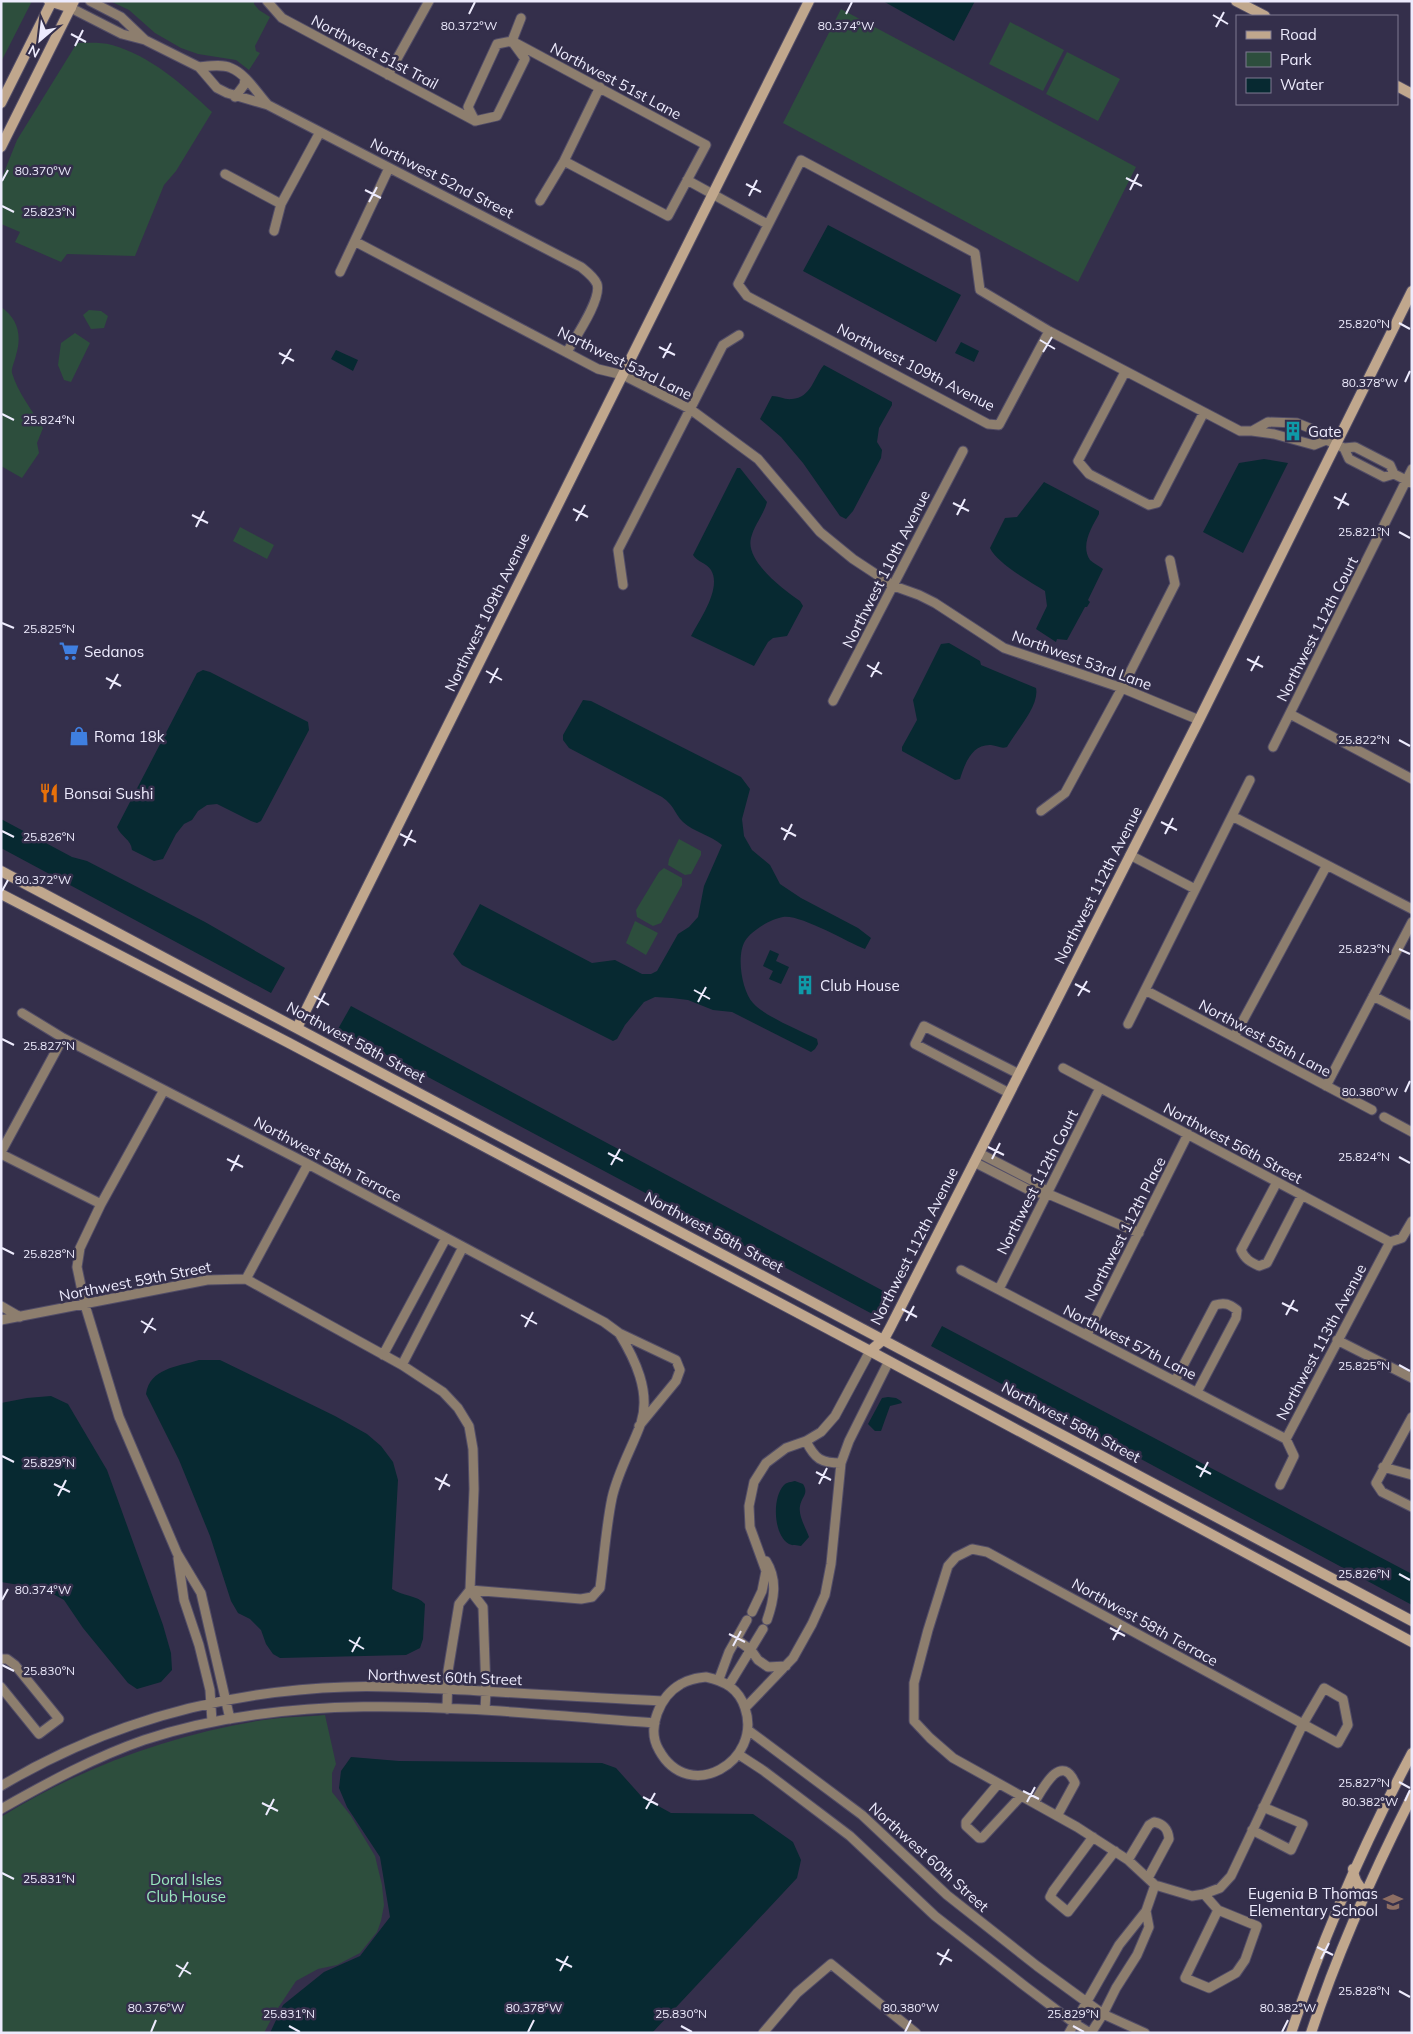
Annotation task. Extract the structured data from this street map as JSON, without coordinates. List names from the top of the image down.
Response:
{
  "streets": {
    "street": [
      "Northwest 51st Trail",
      "Northwest 51st Lane",
      "Northwest 52nd Street",
      "Northwest 53rd Lane",
      "Northwest 109th Avenue",
      "Northwest 110th Avenue",
      "Northwest 112th Court",
      "Northwest 112th Avenue",
      "Northwest 55th Lane",
      "Northwest 58th Street",
      "Northwest 56th Street",
      "Northwest 58th Terrace",
      "Northwest 112th Place",
      "Northwest 59th Street",
      "Northwest 57th Lane",
      "Northwest 113th Avenue",
      "Northwest 60th Street"
    ]
  },
  "crossings": [
    ["Northwest 52nd Street", "Northwest 53rd Lane"],
    ["Northwest 53rd Lane", "Northwest 109th Avenue"],
    ["Northwest 53rd Lane", "Northwest 110th Avenue"],
    ["Northwest 53rd Lane", "Northwest 112th Avenue"],
    ["Northwest 109th Avenue", "Northwest 58th Street"],
    ["Northwest 112th Court", "Northwest 56th Street"],
    ["Northwest 112th Court", "Northwest 57th Lane"],
    ["Northwest 112th Avenue", "Northwest 58th Street"],
    ["Northwest 56th Street", "Northwest 112th Place"],
    ["Northwest 56th Street", "Northwest 113th Avenue"],
    ["Northwest 112th Place", "Northwest 57th Lane"],
    ["Northwest 57th Lane", "Northwest 113th Avenue"]
  ],
  "parks": ["Doral Isles Club House"],
  "places": {
    "building": ["Gate", "Club House"],
    "supermarket": ["Sedanos"],
    "shop": ["Roma 18k"],
    "restaurant": ["Bonsai Sushi"],
    "school or university": ["Eugenia B Thomas Elementary School"]
  },
  "legend": ["Road", "Park", "Water"],
  "north": "bottom left",
  "coordinates": [
    "80.372°W",
    "80.374°W",
    "80.370°W",
    "25.823°N",
    "25.820°N",
    "80.378°W",
    "25.824°N",
    "25.821°N",
    "25.825°N",
    "25.822°N",
    "25.826°N",
    "25.827°N",
    "80.380°W",
    "25.828°N",
    "25.829°N",
    "25.830°N",
    "80.382°W",
    "25.831°N",
    "80.376°W"
  ]
}
